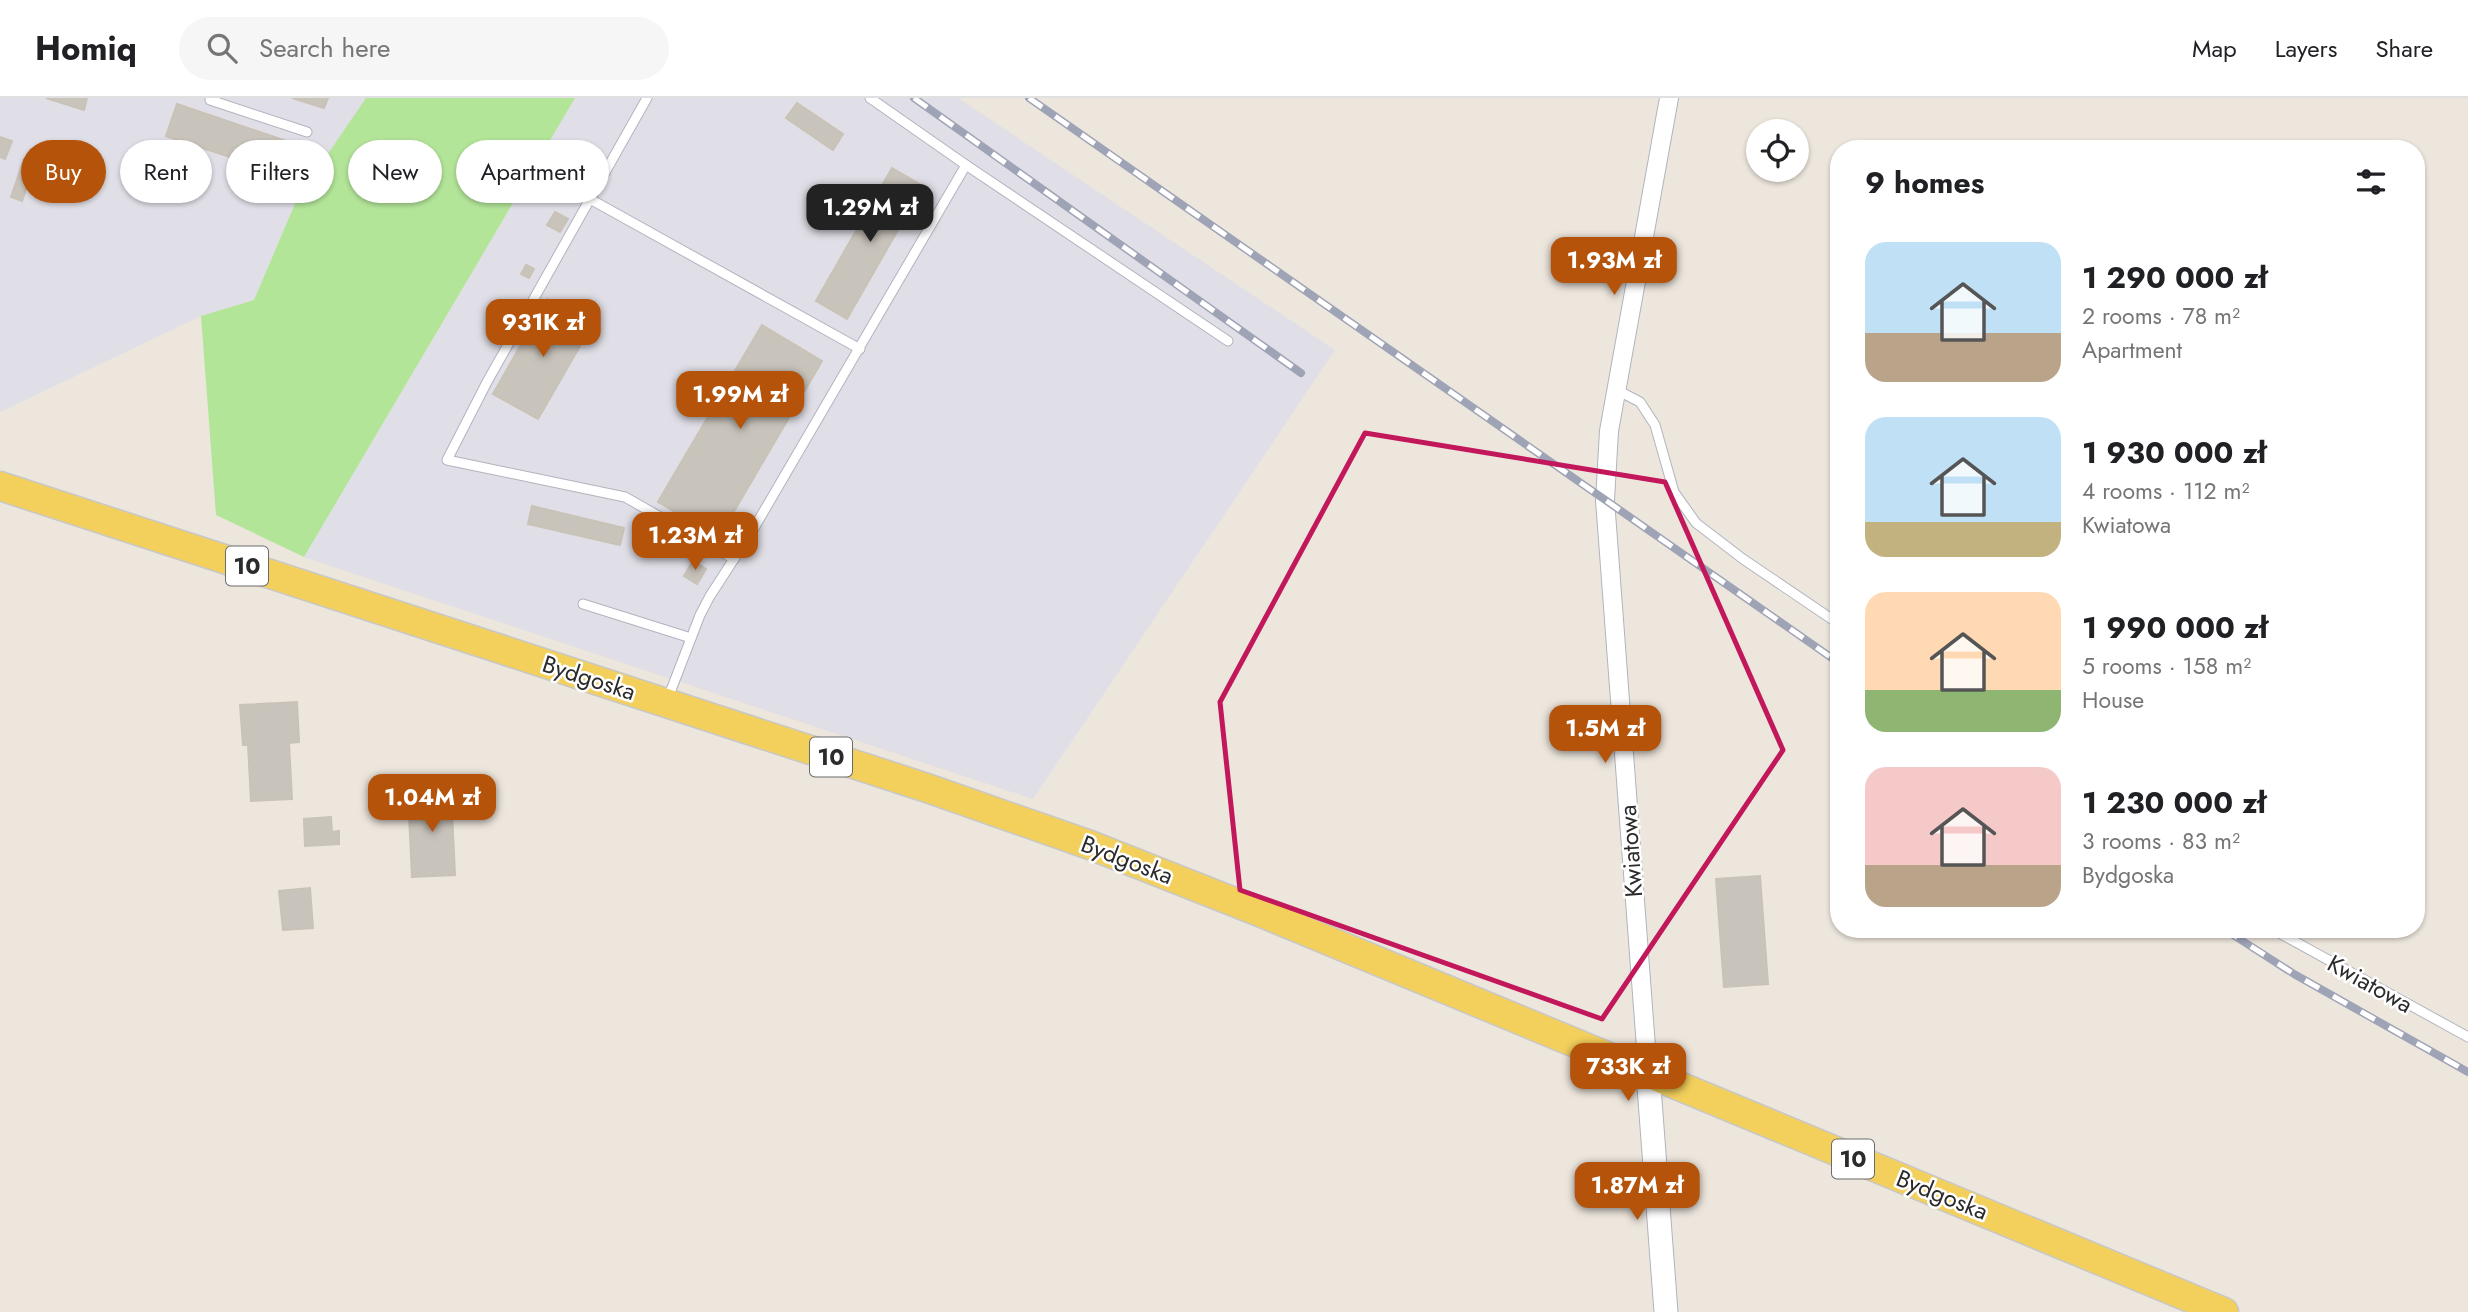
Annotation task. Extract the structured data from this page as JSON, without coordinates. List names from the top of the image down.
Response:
{
  "streets": {
    "main road": ["10", "Bydgoska"],
    "street": ["Kwiatowa"]
  },
  "crossings": [
    ["Bydgoska", "Kwiatowa"]
  ],
  "page": {
    "header": "Homiq",
    "search": "Search here",
    "nav": ["Map", "Layers", "Share"],
    "chip": [
      "Buy",
      "Rent",
      "Filters",
      "New",
      "Apartment"
    ],
    "heading": "9 homes",
    "price": [
      "1.29M zł",
      "1.93M zł",
      "931K zł",
      "1.99M zł",
      "1.23M zł",
      "1.5M zł",
      "1.04M zł",
      "733K zł",
      "1.87M zł"
    ],
    "list": [
      {
        "name": "1 290 000 zł",
        "note": "2 rooms · 78 m² · Apartment"
      },
      {
        "name": "1 930 000 zł",
        "note": "4 rooms · 112 m² · Kwiatowa"
      },
      {
        "name": "1 990 000 zł",
        "note": "5 rooms · 158 m² · House"
      },
      {
        "name": "1 230 000 zł",
        "note": "3 rooms · 83 m² · Bydgoska"
      }
    ]
  }
}
